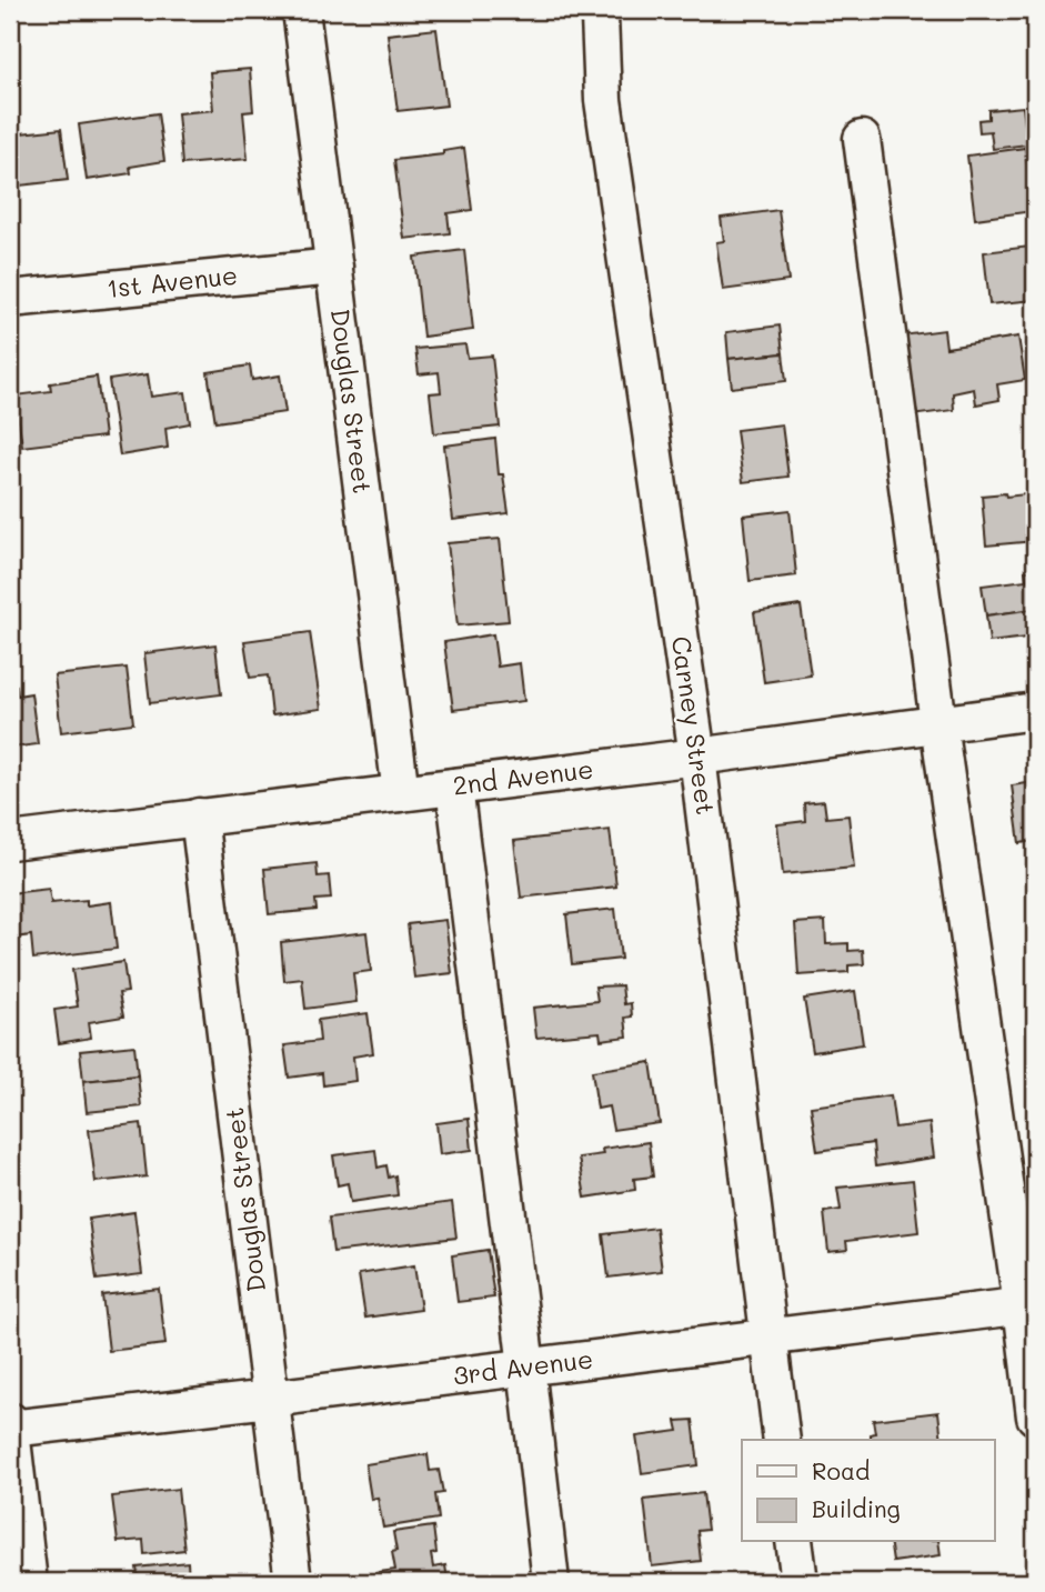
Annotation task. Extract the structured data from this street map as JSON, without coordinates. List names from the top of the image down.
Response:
{
  "streets": {
    "street": [
      "1st Avenue",
      "Douglas Street",
      "Carney Street",
      "2nd Avenue",
      "3rd Avenue"
    ]
  },
  "crossings": [
    ["1st Avenue", "Douglas Street"],
    ["Douglas Street", "2nd Avenue"],
    ["Douglas Street", "3rd Avenue"],
    ["Carney Street", "2nd Avenue"],
    ["Carney Street", "3rd Avenue"]
  ],
  "legend": ["Road", "Building"]
}
